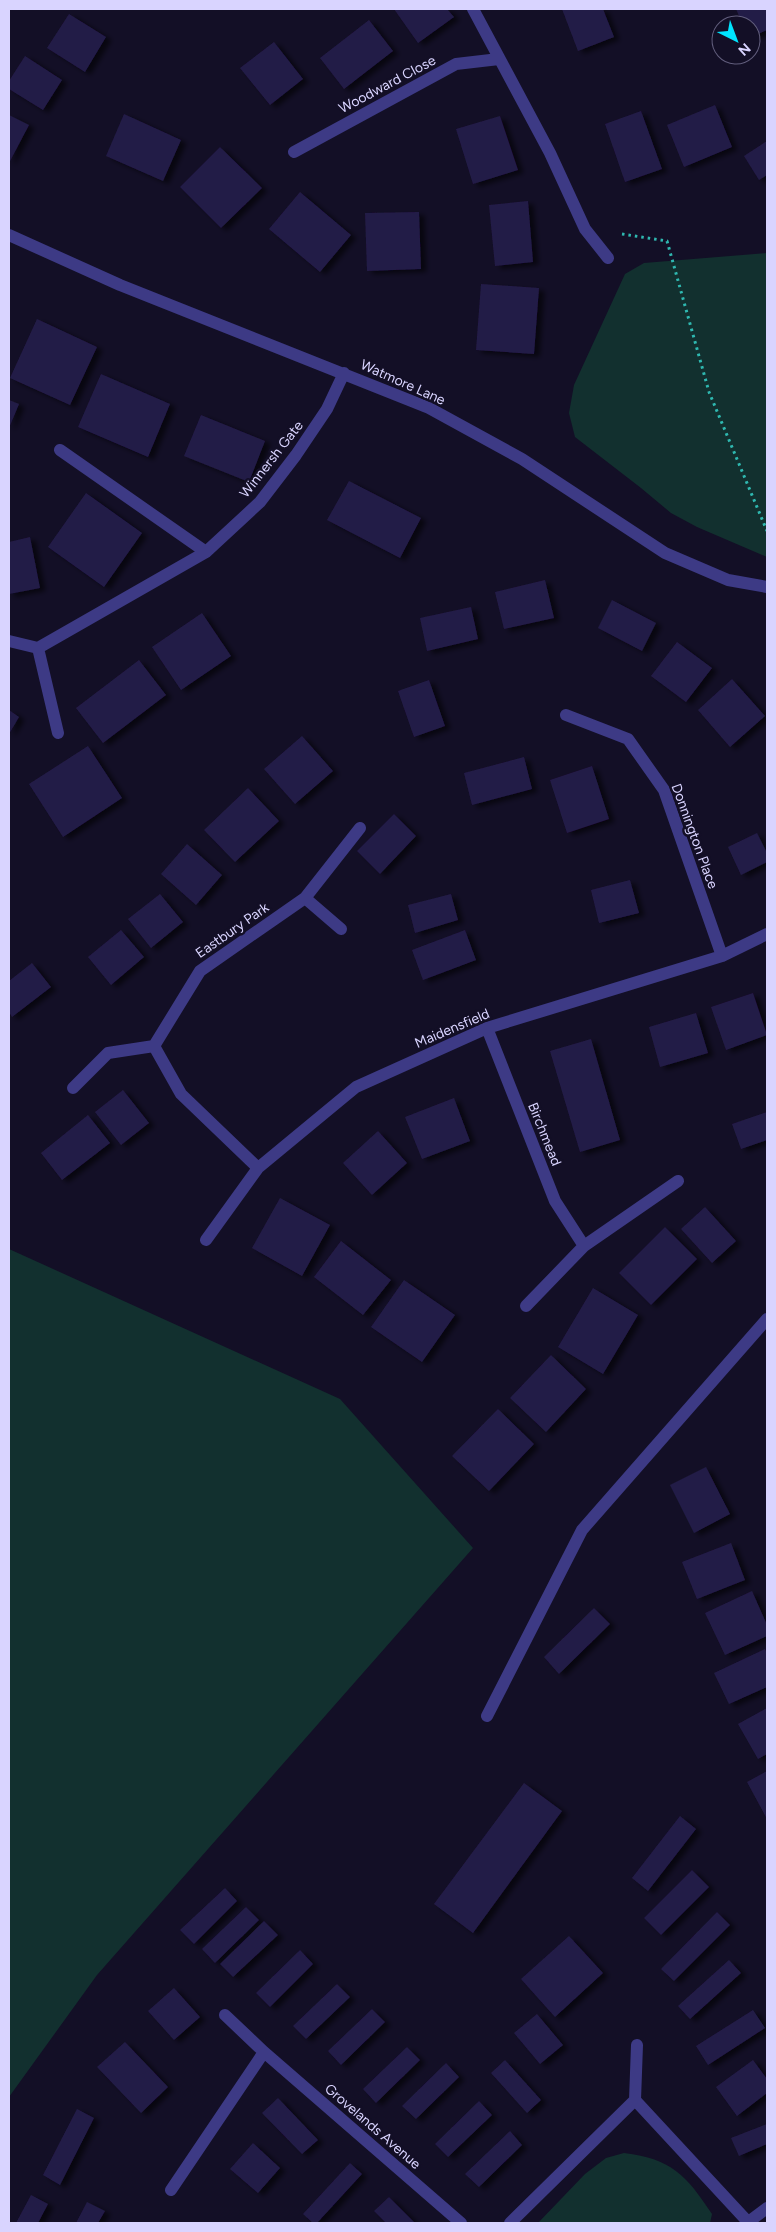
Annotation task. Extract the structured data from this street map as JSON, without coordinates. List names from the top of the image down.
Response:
{
  "streets": {
    "street": [
      "Woodward Close",
      "Watmore Lane",
      "Winnersh Gate",
      "Donnington Place",
      "Eastbury Park",
      "Maidensfield",
      "Birchmead",
      "Grovelands Avenue"
    ]
  },
  "crossings": [
    ["Watmore Lane", "Winnersh Gate"],
    ["Donnington Place", "Maidensfield"],
    ["Maidensfield", "Birchmead"]
  ],
  "north": "bottom right"
}
